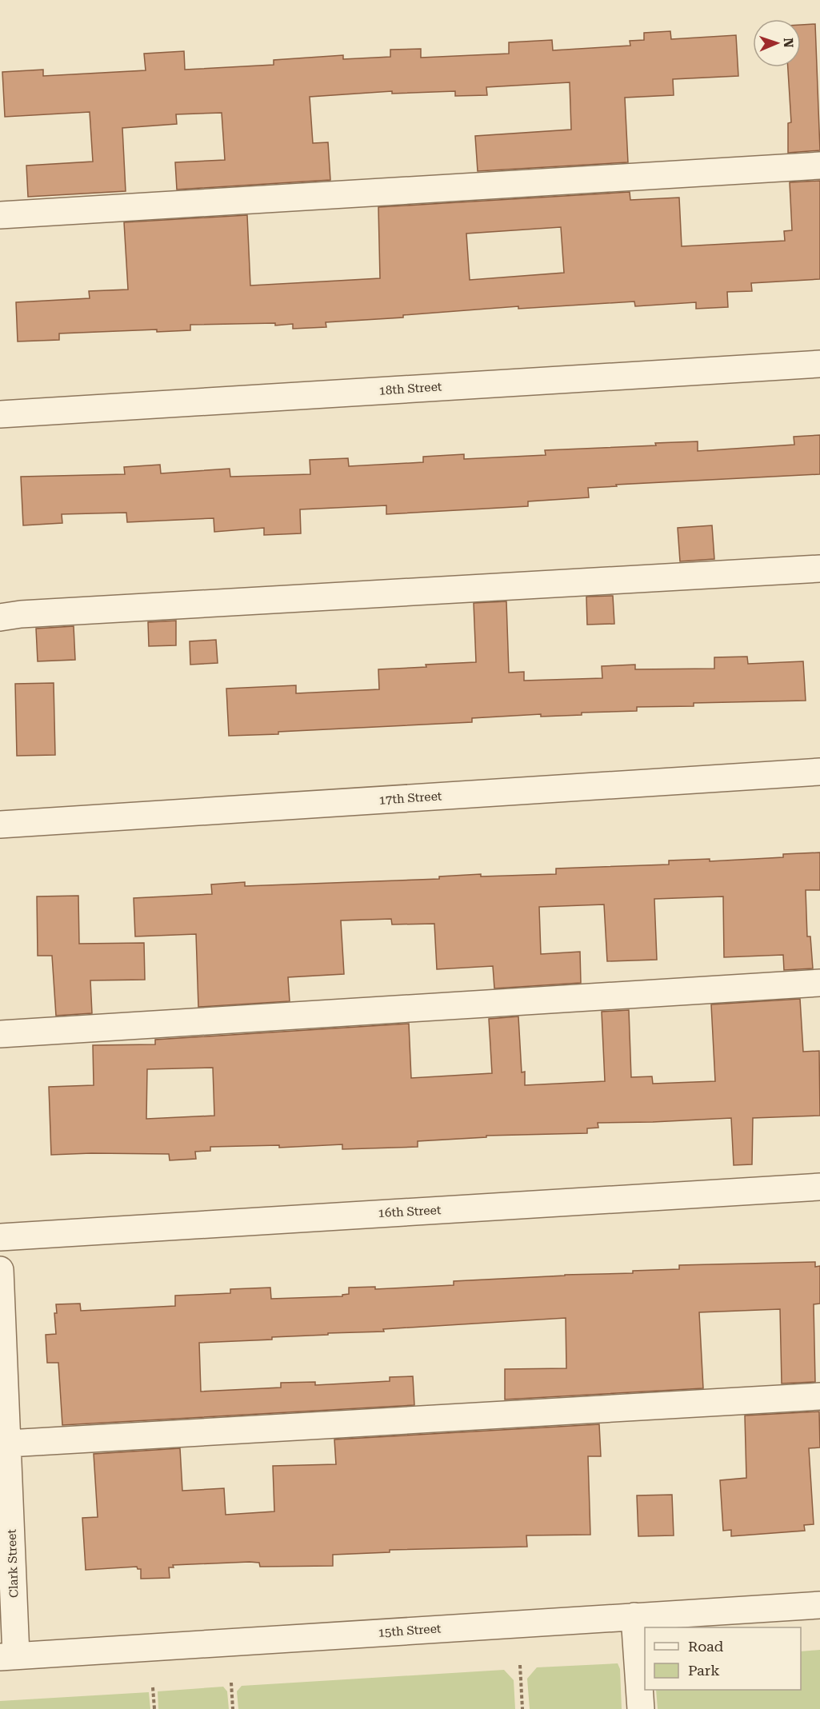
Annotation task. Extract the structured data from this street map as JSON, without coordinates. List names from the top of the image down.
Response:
{
  "streets": {
    "street": [
      "18th Street",
      "17th Street",
      "16th Street",
      "Clark Street",
      "15th Street"
    ]
  },
  "crossings": [
    ["Clark Street", "15th Street"]
  ],
  "legend": ["Road", "Park"],
  "north": "right"
}
